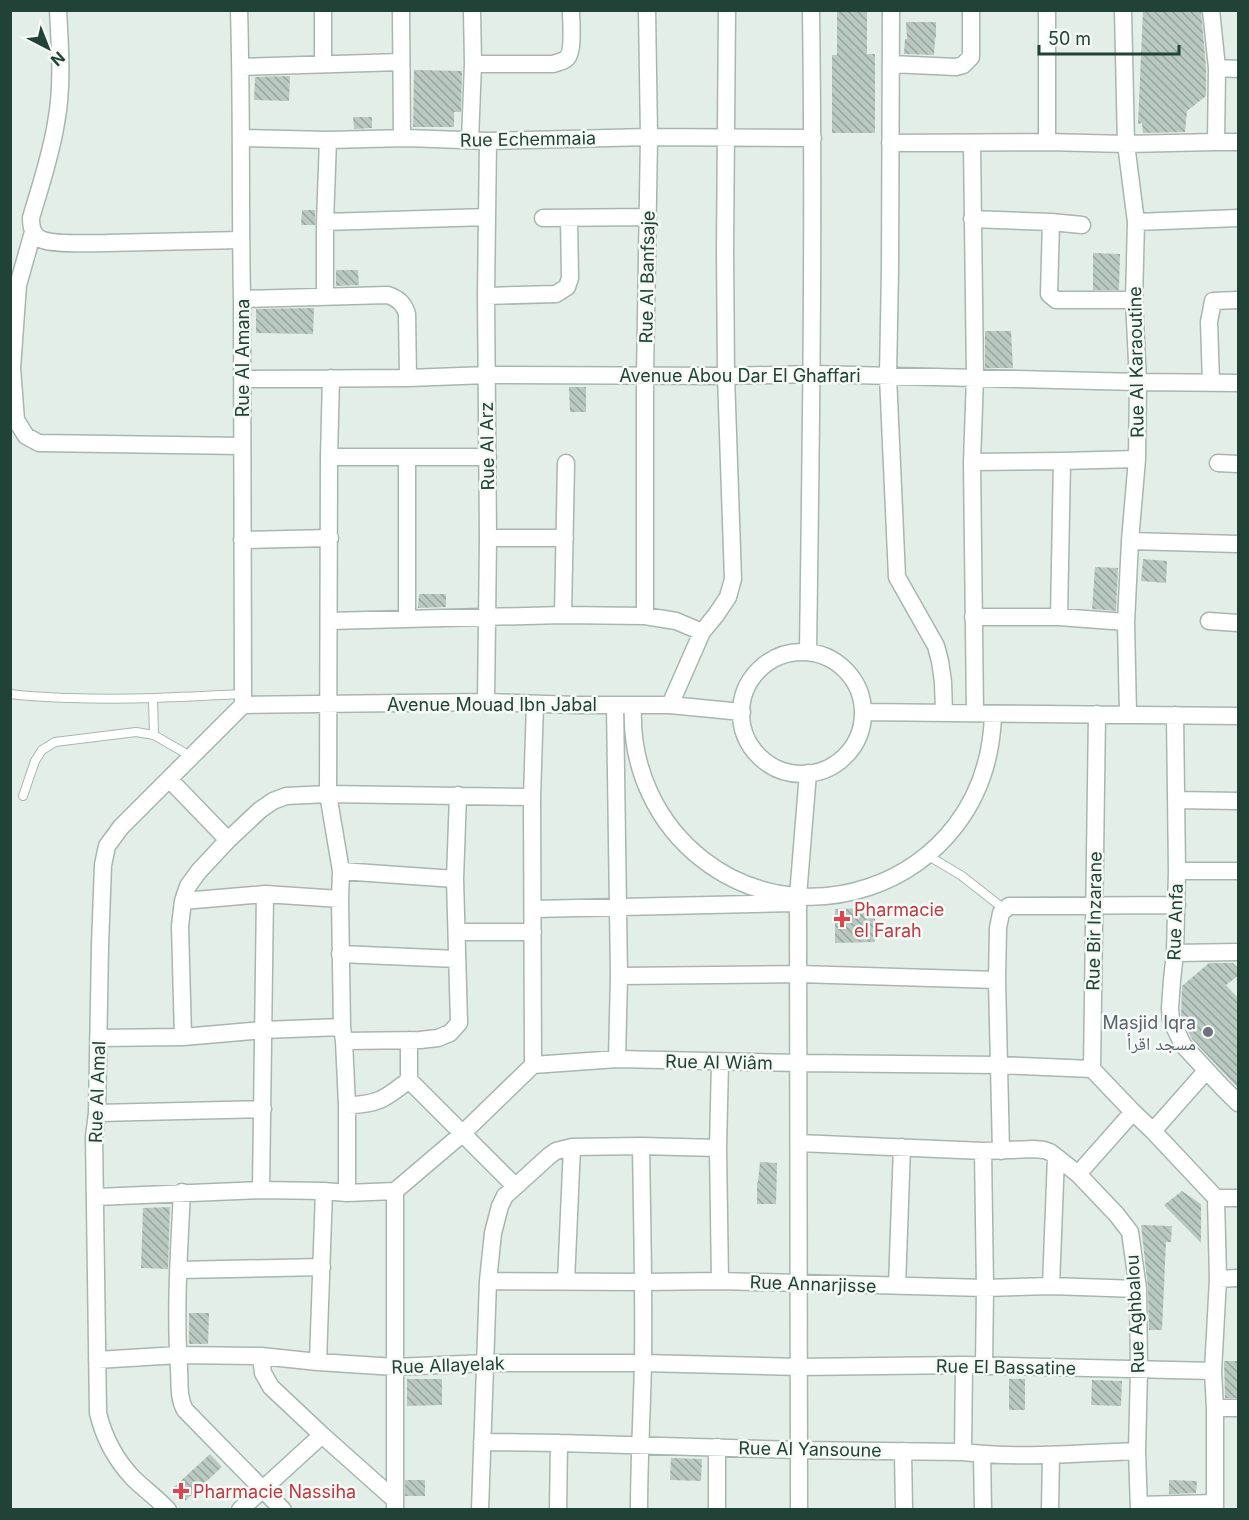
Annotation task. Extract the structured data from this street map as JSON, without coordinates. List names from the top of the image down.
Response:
{
  "streets": {
    "street": [
      "Rue Echemmaia",
      "Rue Al Banfsaje",
      "Rue Al Amana",
      "Rue Al Karaoutine",
      "Avenue Abou Dar El Ghaffari",
      "Rue Al Arz",
      "Avenue Mouad Ibn Jabal",
      "Rue Bir Inzarane",
      "Rue Anfa",
      "Rue Al Wiâm",
      "Rue Al Amal",
      "Rue Annarjisse",
      "Rue Aghbalou",
      "Rue Allayelak",
      "Rue El Bassatine",
      "Rue Al Yansoune"
    ]
  },
  "crossings": [
    ["Rue Echemmaia", "Rue Al Banfsaje"],
    ["Rue Echemmaia", "Rue Al Amana"],
    ["Rue Echemmaia", "Rue Al Arz"],
    ["Rue Al Banfsaje", "Avenue Abou Dar El Ghaffari"],
    ["Rue Al Amana", "Avenue Abou Dar El Ghaffari"],
    ["Rue Al Amana", "Avenue Mouad Ibn Jabal"],
    ["Rue Al Amana", "Rue Al Amal"],
    ["Rue Al Karaoutine", "Avenue Abou Dar El Ghaffari"],
    ["Avenue Abou Dar El Ghaffari", "Rue Al Arz"],
    ["Rue Al Arz", "Avenue Mouad Ibn Jabal"],
    ["Avenue Mouad Ibn Jabal", "Rue Al Amal"],
    ["Rue Bir Inzarane", "Rue Al Wiâm"],
    ["Rue Al Amal", "Rue Allayelak"],
    ["Rue Annarjisse", "Rue Aghbalou"],
    ["Rue Aghbalou", "Rue El Bassatine"],
    ["Rue Aghbalou", "Rue Al Yansoune"],
    ["Rue Allayelak", "Rue El Bassatine"]
  ],
  "places": {
    "health": ["Pharmacie el Farah", "Pharmacie Nassiha"],
    "other": ["Masjid Iqra مسجد اقرأ"]
  },
  "scale_bar": "50 m",
  "north": "bottom right"
}
